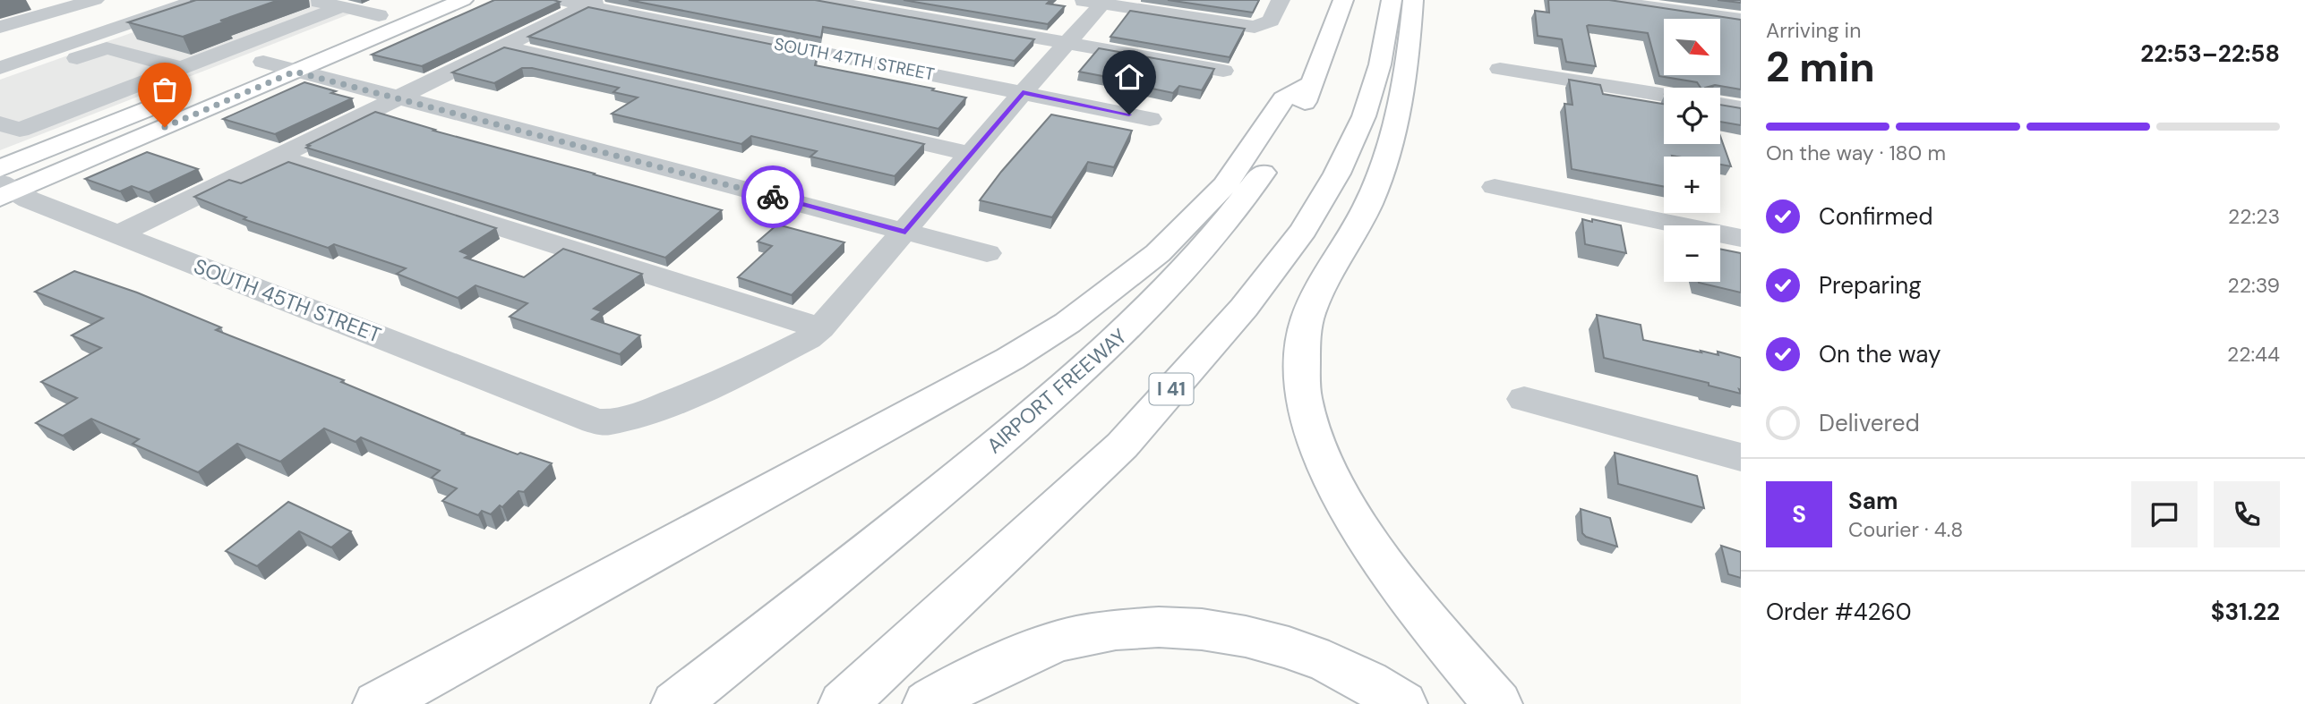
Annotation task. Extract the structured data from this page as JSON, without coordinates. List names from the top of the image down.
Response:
{
  "streets": {
    "main road": ["I 41", "AIRPORT FREEWAY"],
    "street": ["SOUTH 47TH STREET", "SOUTH 45TH STREET"]
  },
  "crossings": [
    ["SOUTH 47TH STREET", "SOUTH 45TH STREET"]
  ],
  "north": "bottom right",
  "page": {
    "heading": ["2 min", "Arriving in", "22:53–22:58"],
    "panel": [
      "Sam",
      "Courier · 4.8",
      "Order #4260",
      "$31.22"
    ],
    "map_buttons": ["+", "−"],
    "bar": "On the way · 180 m",
    "list": [
      ["Confirmed", "22:23"],
      ["Preparing", "22:39"],
      ["On the way", "22:44"],
      "Delivered"
    ],
    "round": "S"
  }
}
